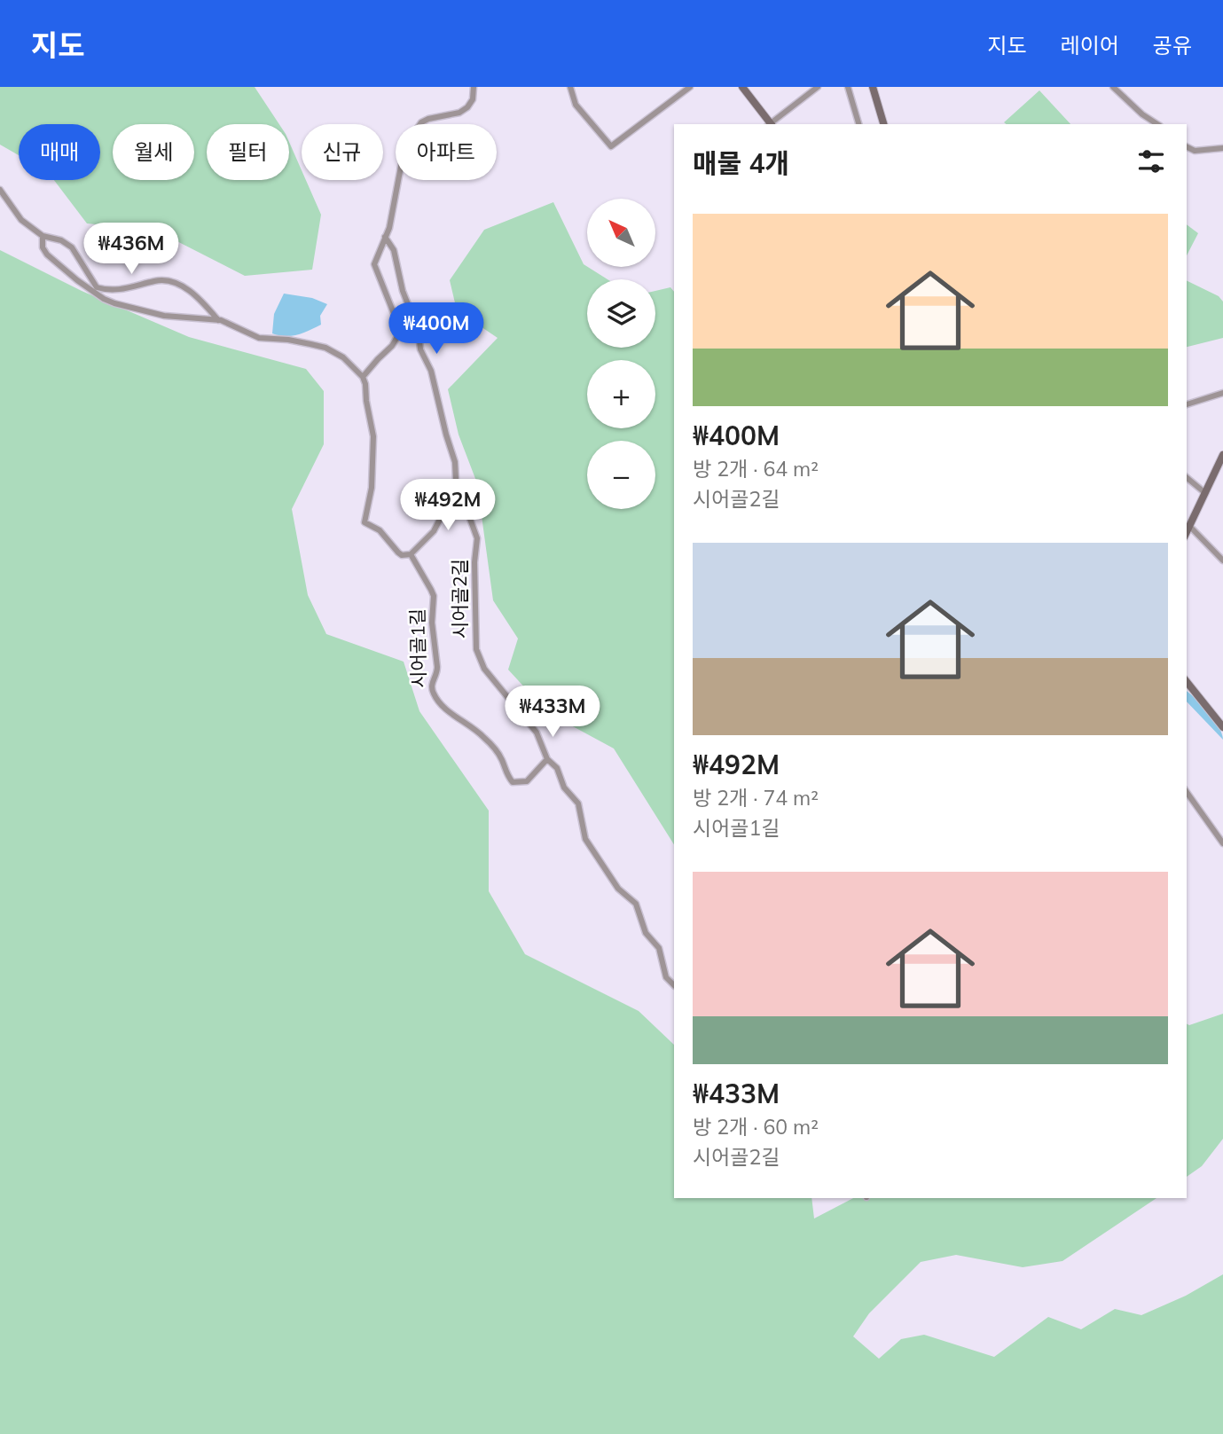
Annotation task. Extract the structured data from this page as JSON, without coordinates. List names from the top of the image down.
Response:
{
  "streets": {
    "street": ["시어골2길", "시어골1길"]
  },
  "crossings": [
    ["시어골2길", "시어골1길"]
  ],
  "north": "top left",
  "page": {
    "header": "지도",
    "nav": ["지도", "레이어", "공유"],
    "chip": [
      "매매",
      "월세",
      "필터",
      "신규",
      "아파트"
    ],
    "heading": "매물 4개",
    "map_buttons": ["+", "−"],
    "list": [
      {
        "name": "₩400M",
        "note": "방 2개 · 64 m² · 시어골2길"
      },
      {
        "name": "₩492M",
        "note": "방 2개 · 74 m² · 시어골1길"
      },
      {
        "name": "₩433M",
        "note": "방 2개 · 60 m² · 시어골2길"
      }
    ],
    "price": [
      "₩436M",
      "₩400M",
      "₩492M",
      "₩433M"
    ]
  }
}
